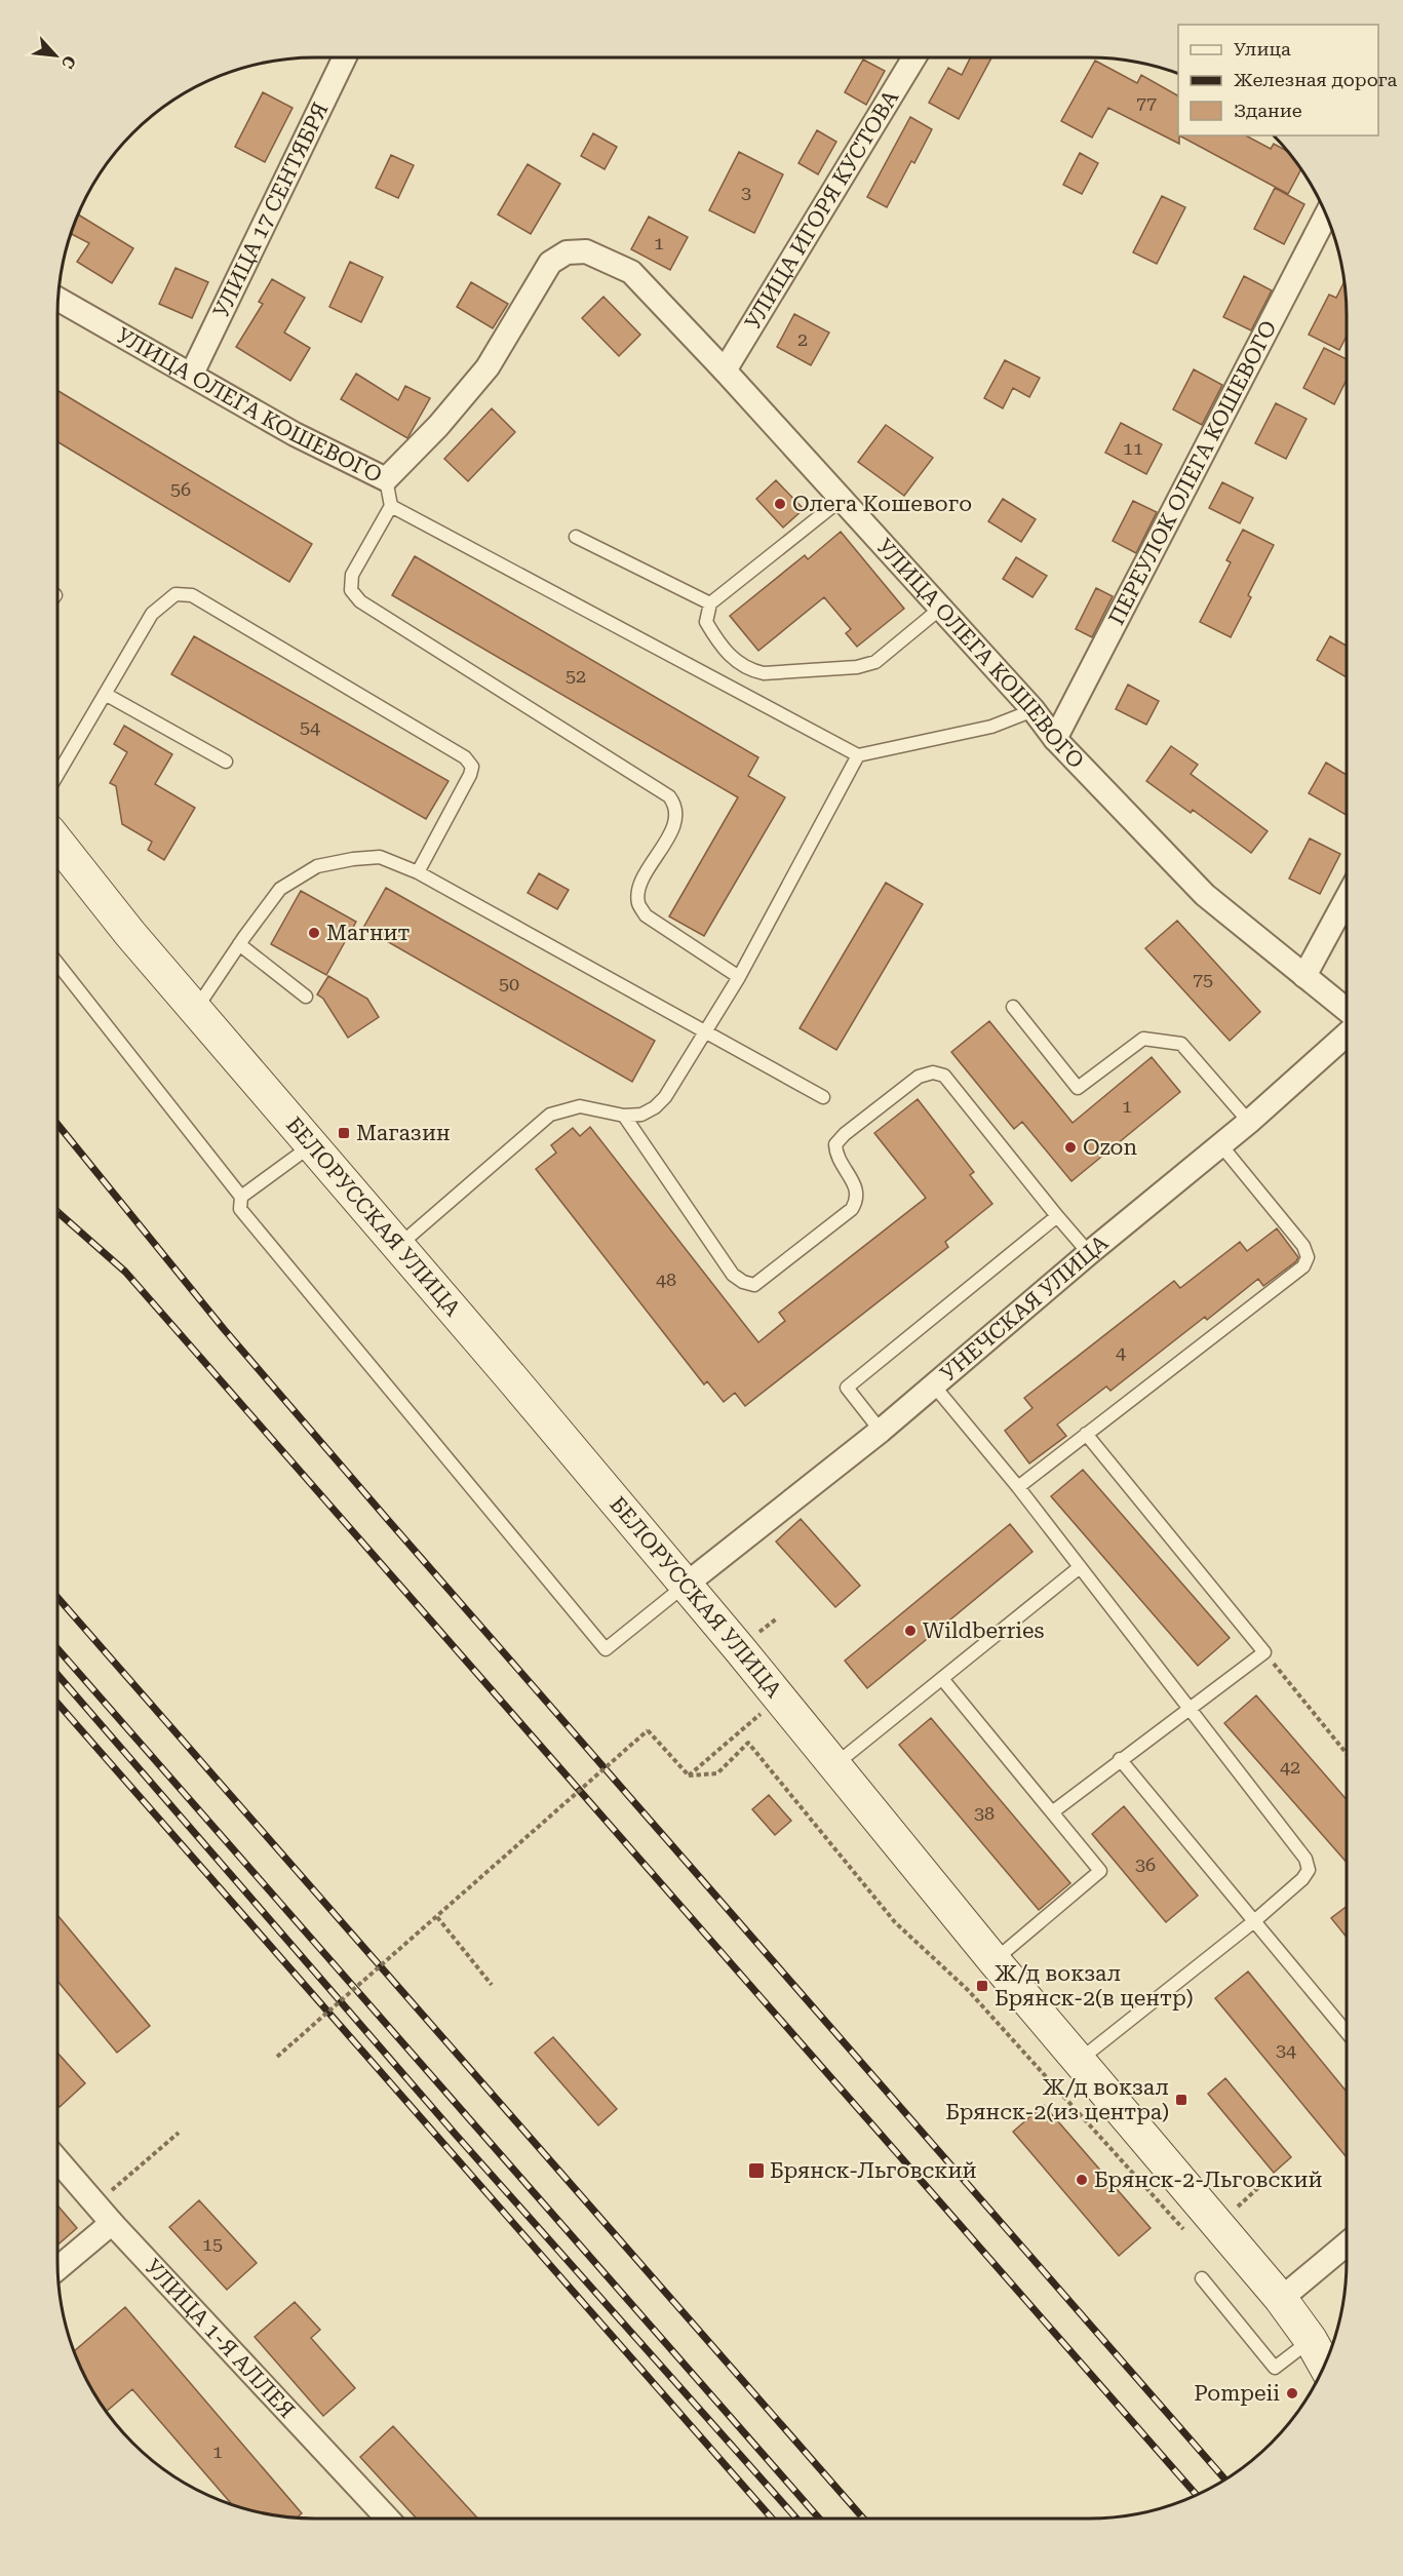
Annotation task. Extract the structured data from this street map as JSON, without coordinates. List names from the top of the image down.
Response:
{
  "streets": {
    "main road": ["БЕЛОРУССКАЯ УЛИЦА"],
    "street": [
      "УЛИЦА 17 СЕНТЯБРЯ",
      "УЛИЦА ИГОРЯ КУСТОВА",
      "УЛИЦА ОЛЕГА КОШЕВОГО",
      "ПЕРЕУЛОК ОЛЕГА КОШЕВОГО",
      "УНЕЧСКАЯ УЛИЦА",
      "УЛИЦА 1-Я АЛЛЕЯ"
    ]
  },
  "crossings": [
    ["УЛИЦА 17 СЕНТЯБРЯ", "УЛИЦА ОЛЕГА КОШЕВОГО"],
    ["УЛИЦА ИГОРЯ КУСТОВА", "УЛИЦА ОЛЕГА КОШЕВОГО"],
    ["УЛИЦА ОЛЕГА КОШЕВОГО", "ПЕРЕУЛОК ОЛЕГА КОШЕВОГО"],
    ["БЕЛОРУССКАЯ УЛИЦА", "УНЕЧСКАЯ УЛИЦА"]
  ],
  "places": {
    "other": [
      "Олега Кошевого",
      "Магнит",
      "Ozon",
      "Wildberries",
      "Брянск-2-Льговский",
      "Pompeii"
    ],
    "transit": [
      "Магазин",
      "Ж/д вокзал Брянск-2(в центр)",
      "Ж/д вокзал Брянск-2(из центра)",
      "Брянск-Льговский"
    ]
  },
  "house_numbers": [
    "77",
    "3",
    "1",
    "2",
    "11",
    "56",
    "52",
    "54",
    "75",
    "50",
    "1",
    "48",
    "4",
    "42",
    "38",
    "36",
    "34",
    "15",
    "1"
  ],
  "legend": ["Улица", "Железная дорога", "Здание"],
  "north": "bottom right"
}
